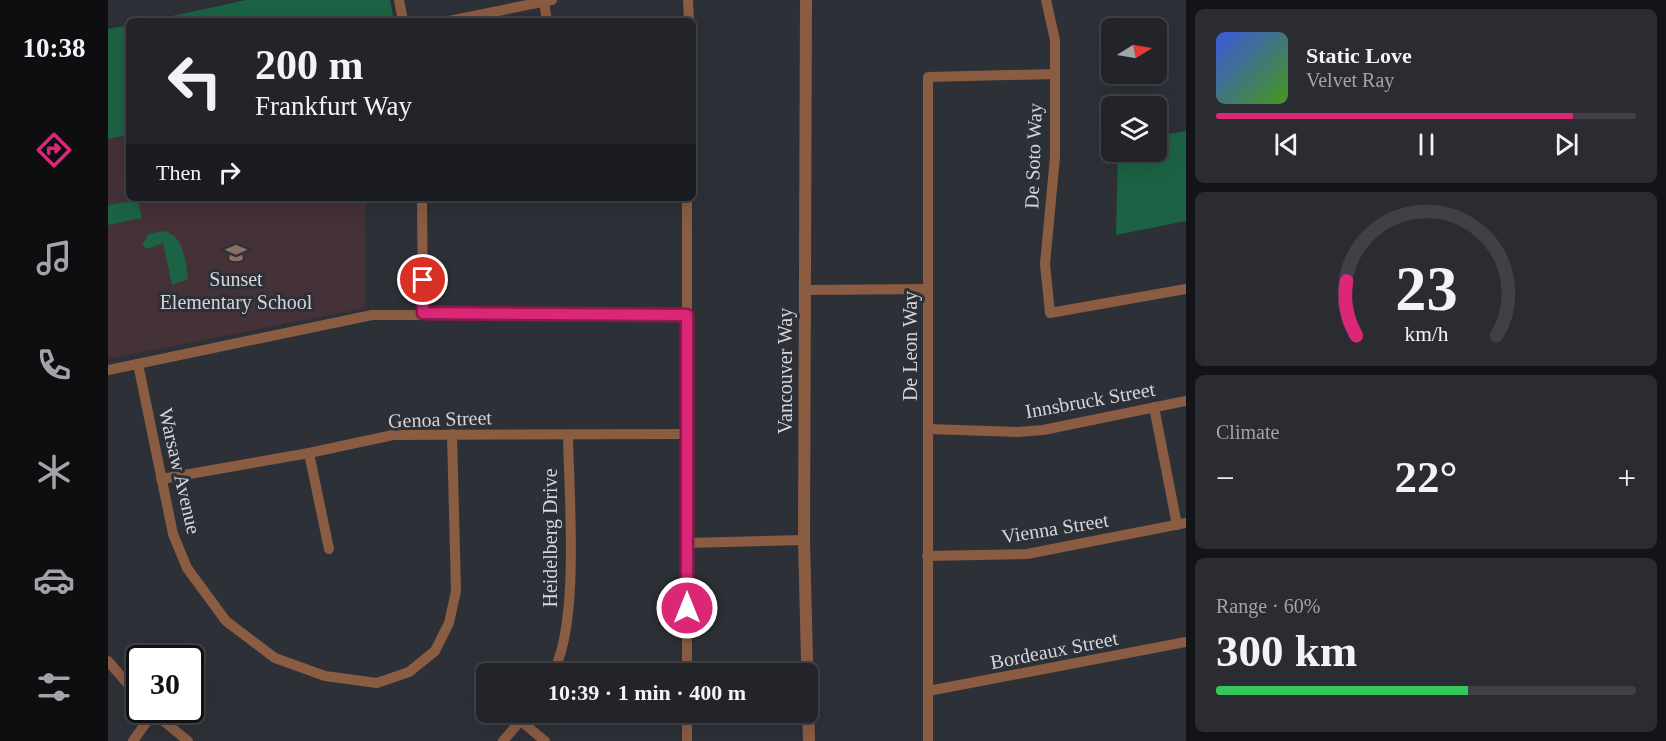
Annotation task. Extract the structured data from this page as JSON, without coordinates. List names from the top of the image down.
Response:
{
  "streets": {
    "street": [
      "De Soto Way",
      "De Leon Way",
      "Vancouver Way",
      "Innsbruck Street",
      "Genoa Street",
      "Warsaw Avenue",
      "Vienna Street",
      "Heidelberg Drive",
      "Bordeaux Street"
    ]
  },
  "crossings": [
    ["De Soto Way", "De Leon Way"],
    ["De Leon Way", "Innsbruck Street"],
    ["De Leon Way", "Vienna Street"],
    ["De Leon Way", "Bordeaux Street"],
    ["Genoa Street", "Warsaw Avenue"],
    ["Genoa Street", "Heidelberg Drive"]
  ],
  "places": {
    "school or university": ["Sunset Elementary School"]
  },
  "north": "right",
  "page": {
    "tabs": "10:38",
    "turn": ["200 m", "Frankfurt Way"],
    "song": ["Static Love", "Velvet Ray"],
    "then": "Then",
    "tile": [
      "Climate",
      ["Range · 60%", "300 km"]
    ],
    "heat": ["−", "22°", "+"],
    "limit": "30",
    "trip": "10:39 · 1 min · 400 m",
    "gauge": ["23", "km/h"]
  }
}
